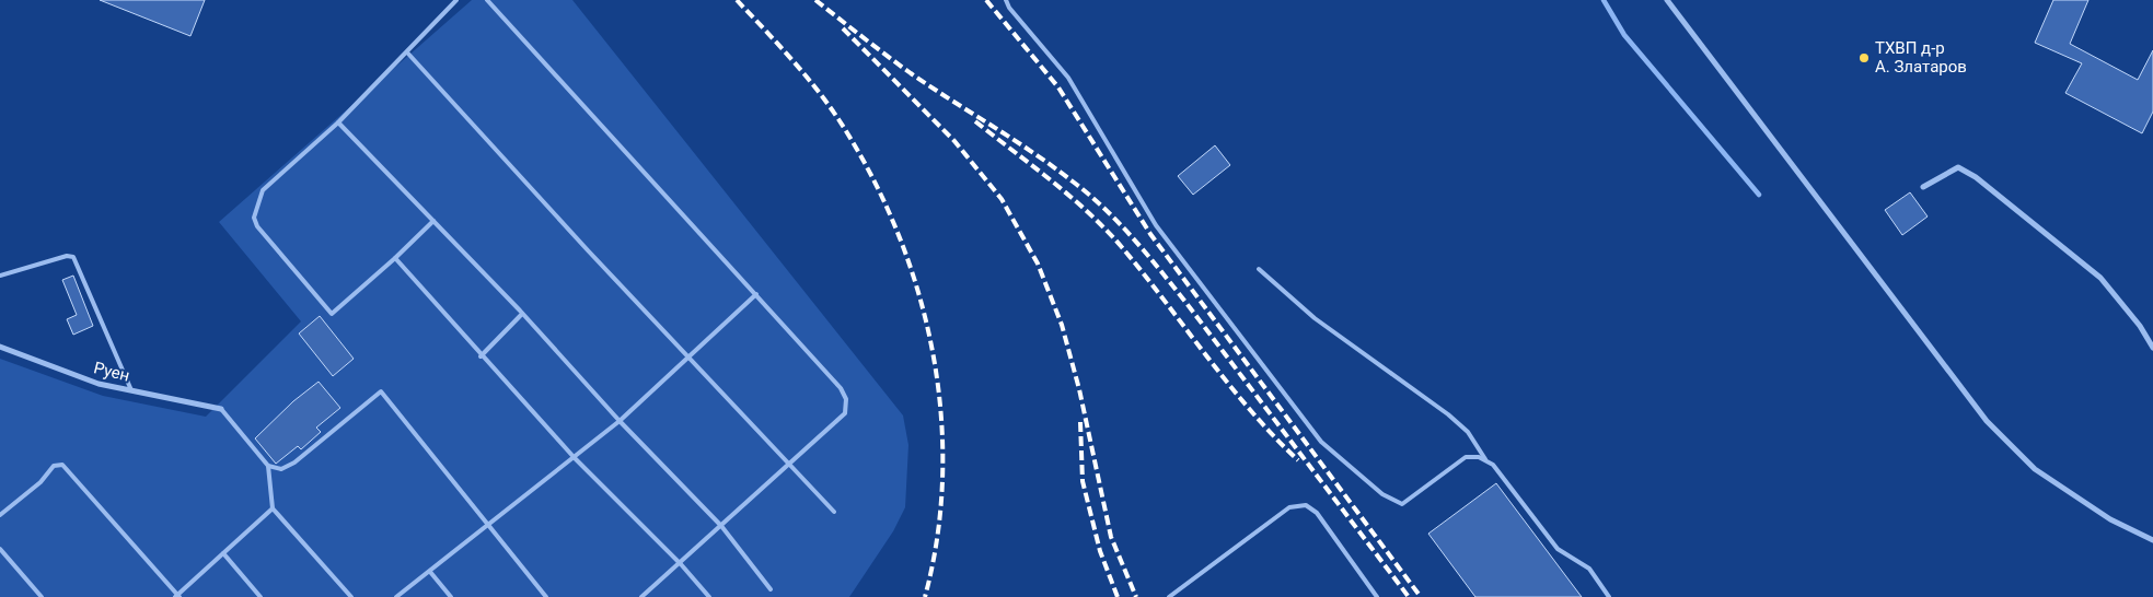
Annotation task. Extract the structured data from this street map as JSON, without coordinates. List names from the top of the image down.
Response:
{
  "streets": {
    "street": ["Руен"]
  },
  "places": ["ТХВП д-р А. Златаров"]
}
